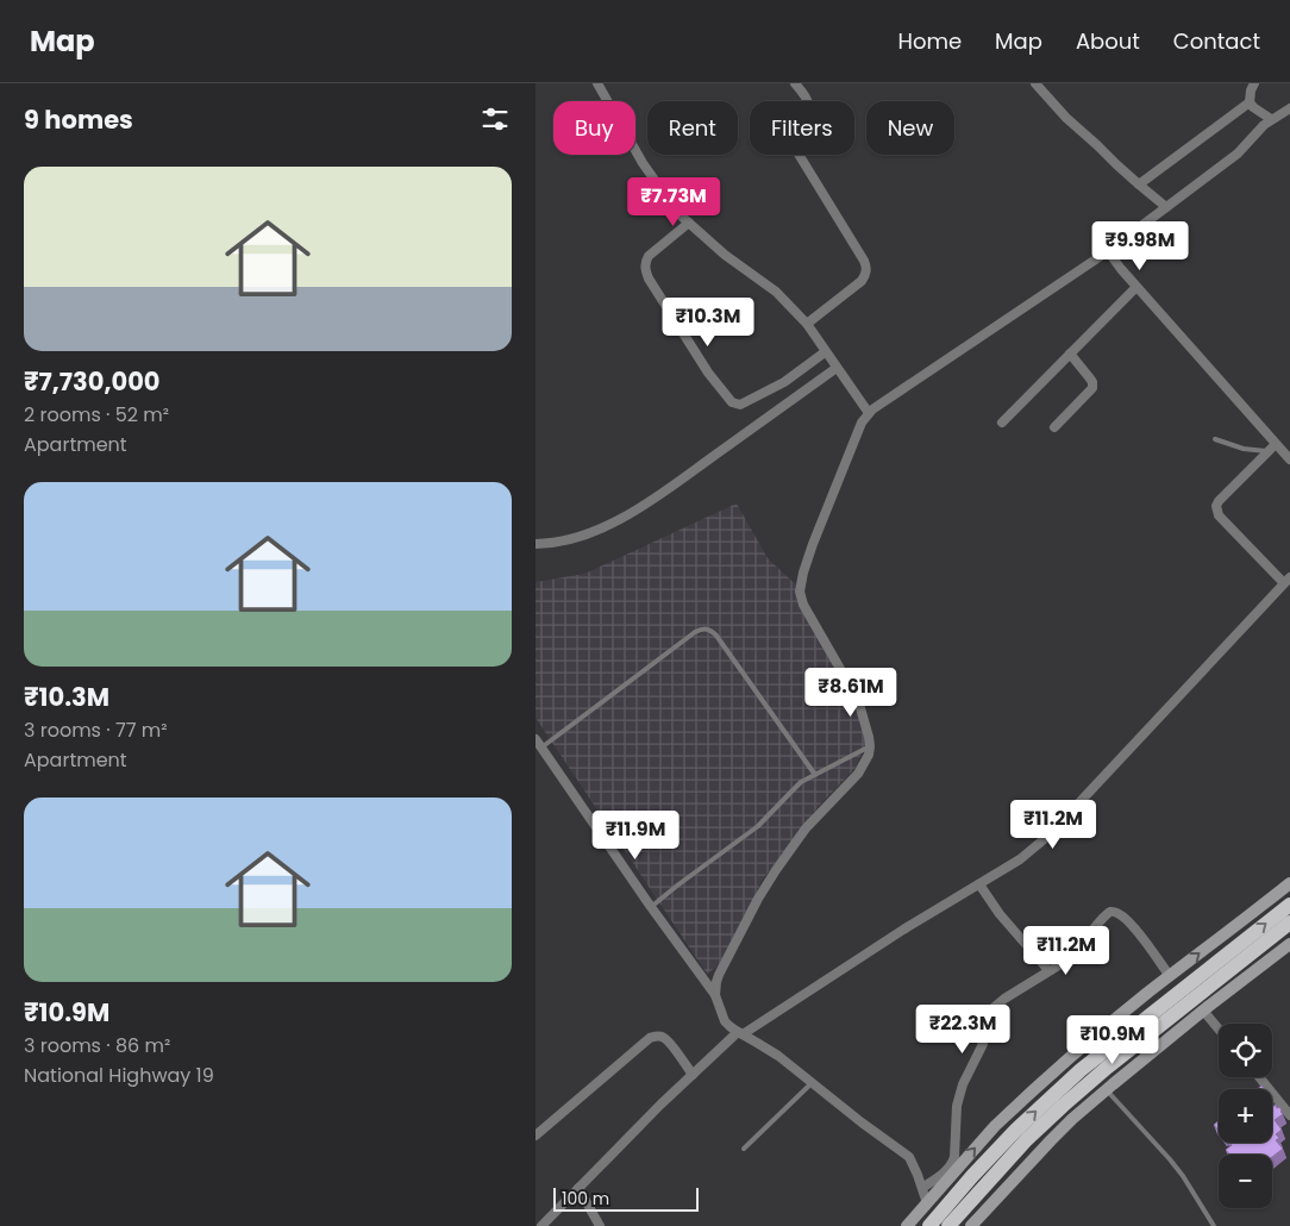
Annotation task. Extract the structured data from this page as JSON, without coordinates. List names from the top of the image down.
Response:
{
  "scale_bar": "100 m",
  "page": {
    "header": "Map",
    "nav": [
      "Home",
      "Map",
      "About",
      "Contact"
    ],
    "heading": "9 homes",
    "chip": [
      "Buy",
      "Rent",
      "Filters",
      "New"
    ],
    "list": [
      {
        "name": "₹7,730,000",
        "note": "2 rooms · 52 m² · Apartment"
      },
      {
        "name": "₹10.3M",
        "note": "3 rooms · 77 m² · Apartment"
      },
      {
        "name": "₹10.9M",
        "note": "3 rooms · 86 m² · National Highway 19"
      }
    ],
    "price": [
      "₹7.73M",
      "₹9.98M",
      "₹10.3M",
      "₹8.61M",
      "₹11.2M",
      "₹11.9M",
      "₹11.2M",
      "₹22.3M",
      "₹10.9M"
    ],
    "map_buttons": ["+", "−"],
    "scale": "100 m"
  }
}
